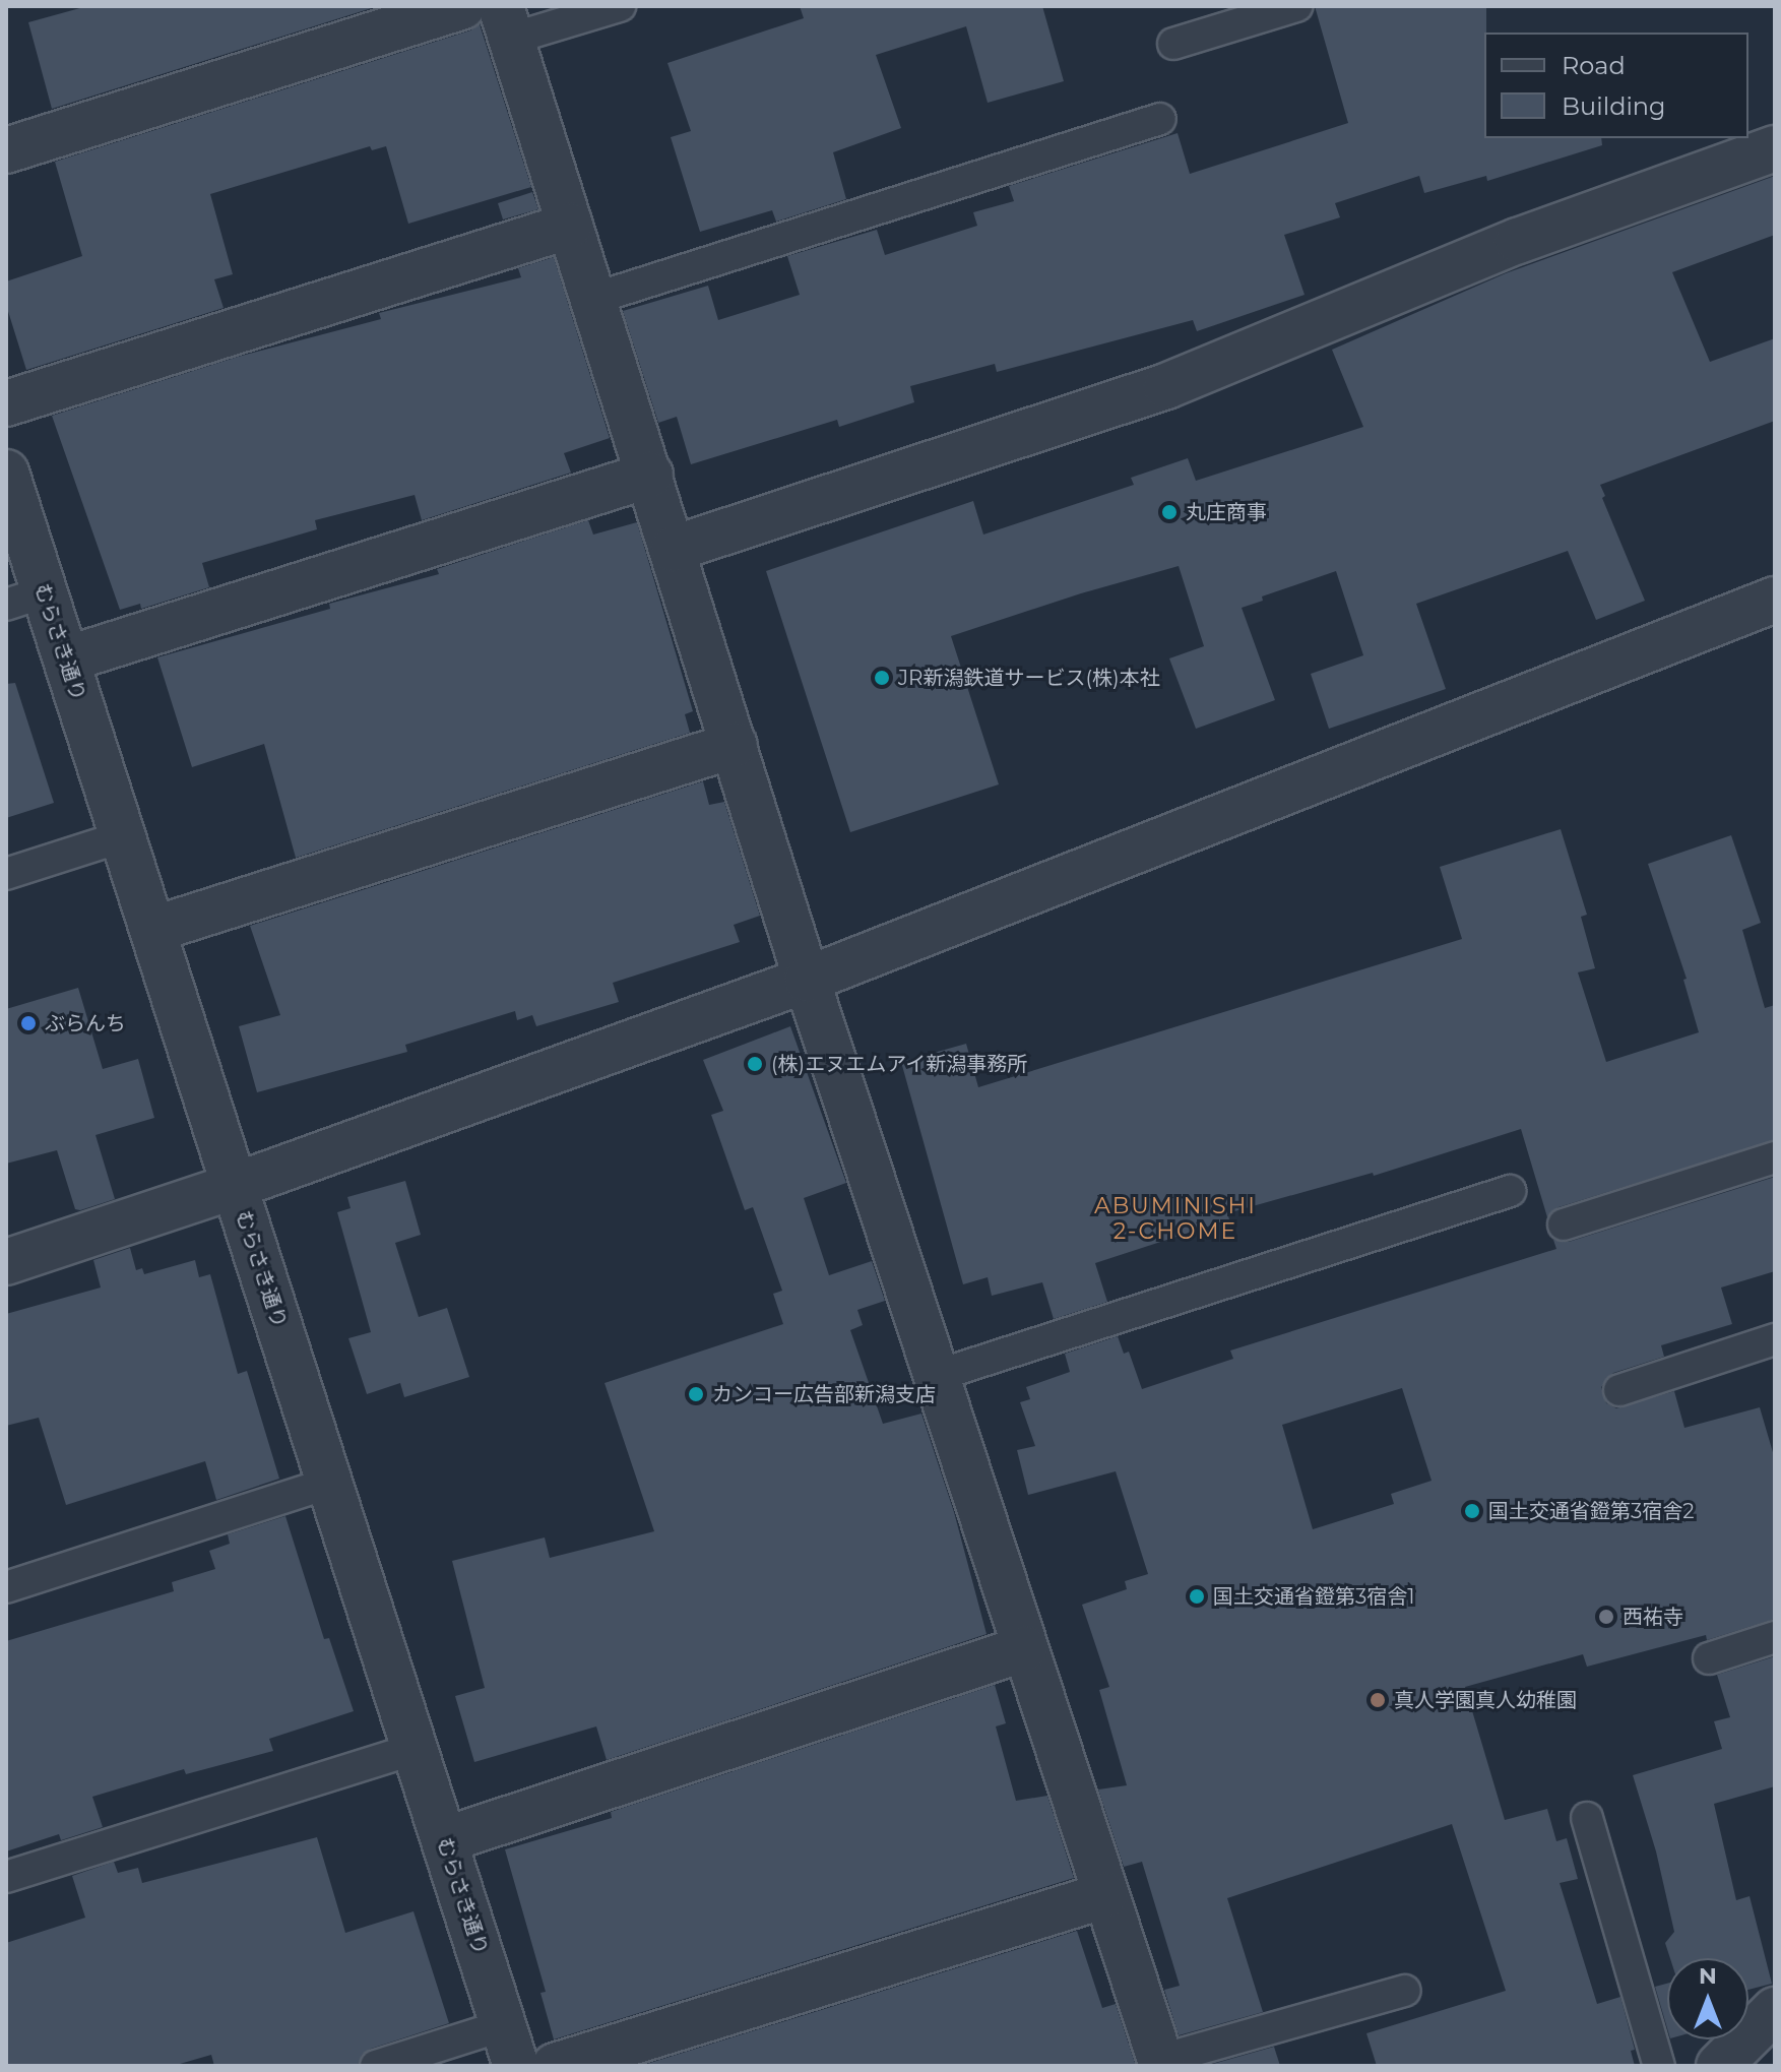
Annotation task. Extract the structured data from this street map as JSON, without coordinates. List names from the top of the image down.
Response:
{
  "streets": {
    "street": ["むらさき通り"]
  },
  "districts": ["ABUMINISHI 2-CHOME"],
  "places": [
    "丸庄商事",
    "JR新潟鉄道サービス(株)本社",
    "ぶらんち",
    "(株)エヌエムアイ新潟事務所",
    "カンコー広告部新潟支店",
    "国土交通省鐙第3宿舎2",
    "国土交通省鐙第3宿舎1",
    "西祐寺",
    "真人学園真人幼稚園"
  ],
  "legend": ["Road", "Building"],
  "north": "top"
}
